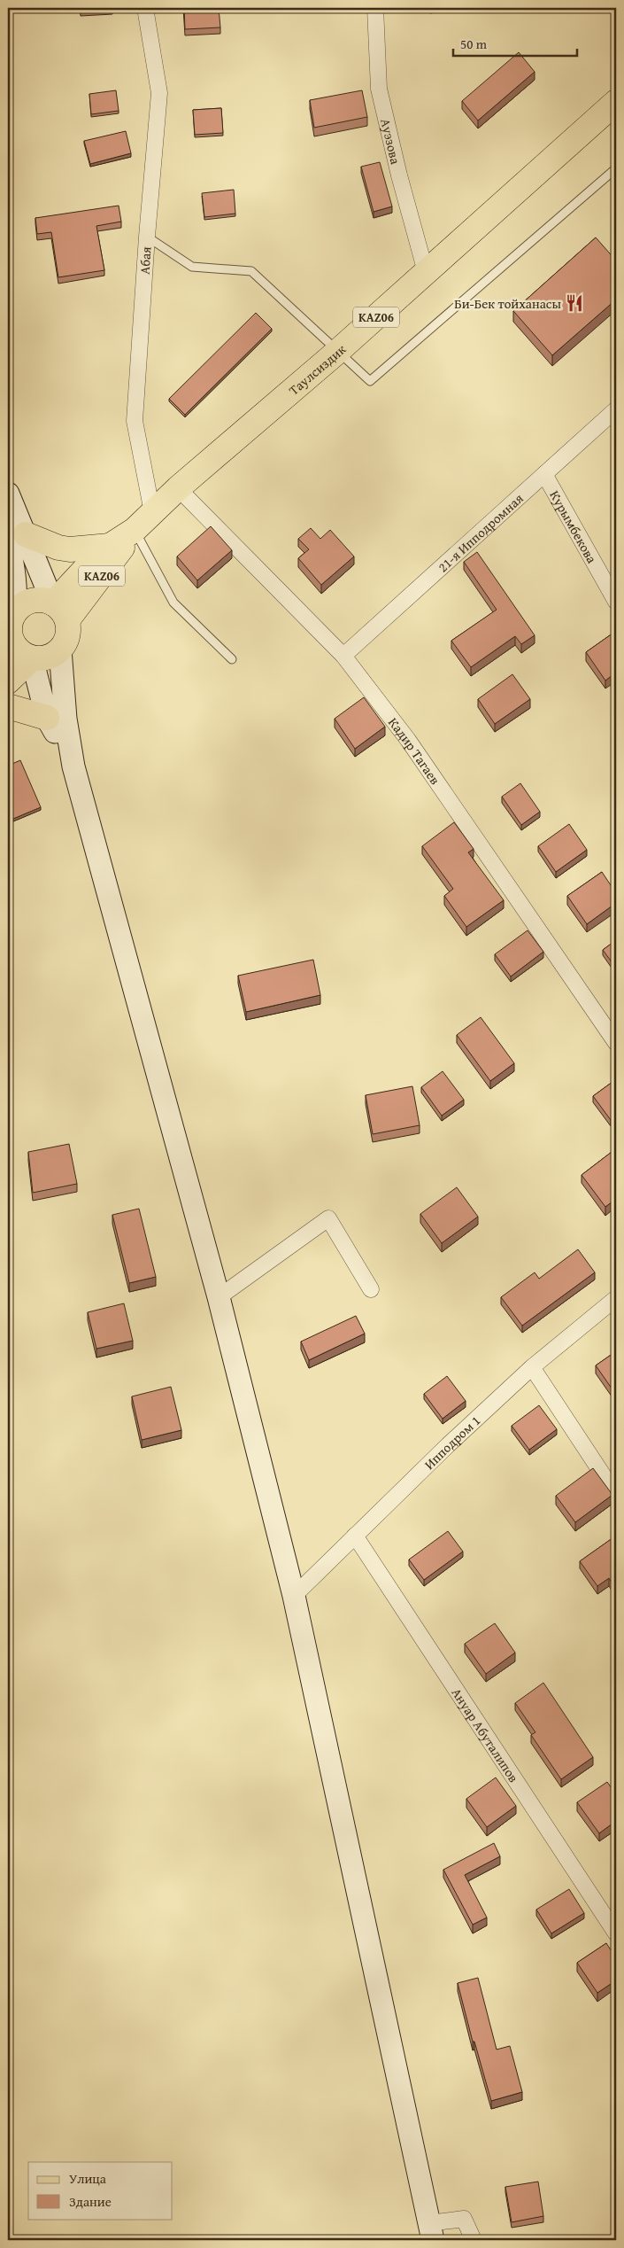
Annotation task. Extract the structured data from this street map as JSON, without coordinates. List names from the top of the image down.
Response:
{
  "streets": {
    "main road": ["KAZ06", "Таулсиздик"],
    "street": [
      "Ауэзова",
      "Абая",
      "Курымбекова",
      "21-я Ипподромная",
      "Кадир Тагаев",
      "Ипподром 1",
      "Ануар Абуталипов"
    ]
  },
  "crossings": [
    ["Ауэзова", "Таулсиздик"],
    ["Абая", "Таулсиздик"],
    ["Таулсиздик", "Кадир Тагаев"],
    ["Курымбекова", "21-я Ипподромная"],
    ["21-я Ипподромная", "Кадир Тагаев"],
    ["Ипподром 1", "Ануар Абуталипов"]
  ],
  "places": {
    "restaurant": ["Би-Бек тойханасы"]
  },
  "legend": ["Улица", "Здание"],
  "scale_bar": "50 m"
}
